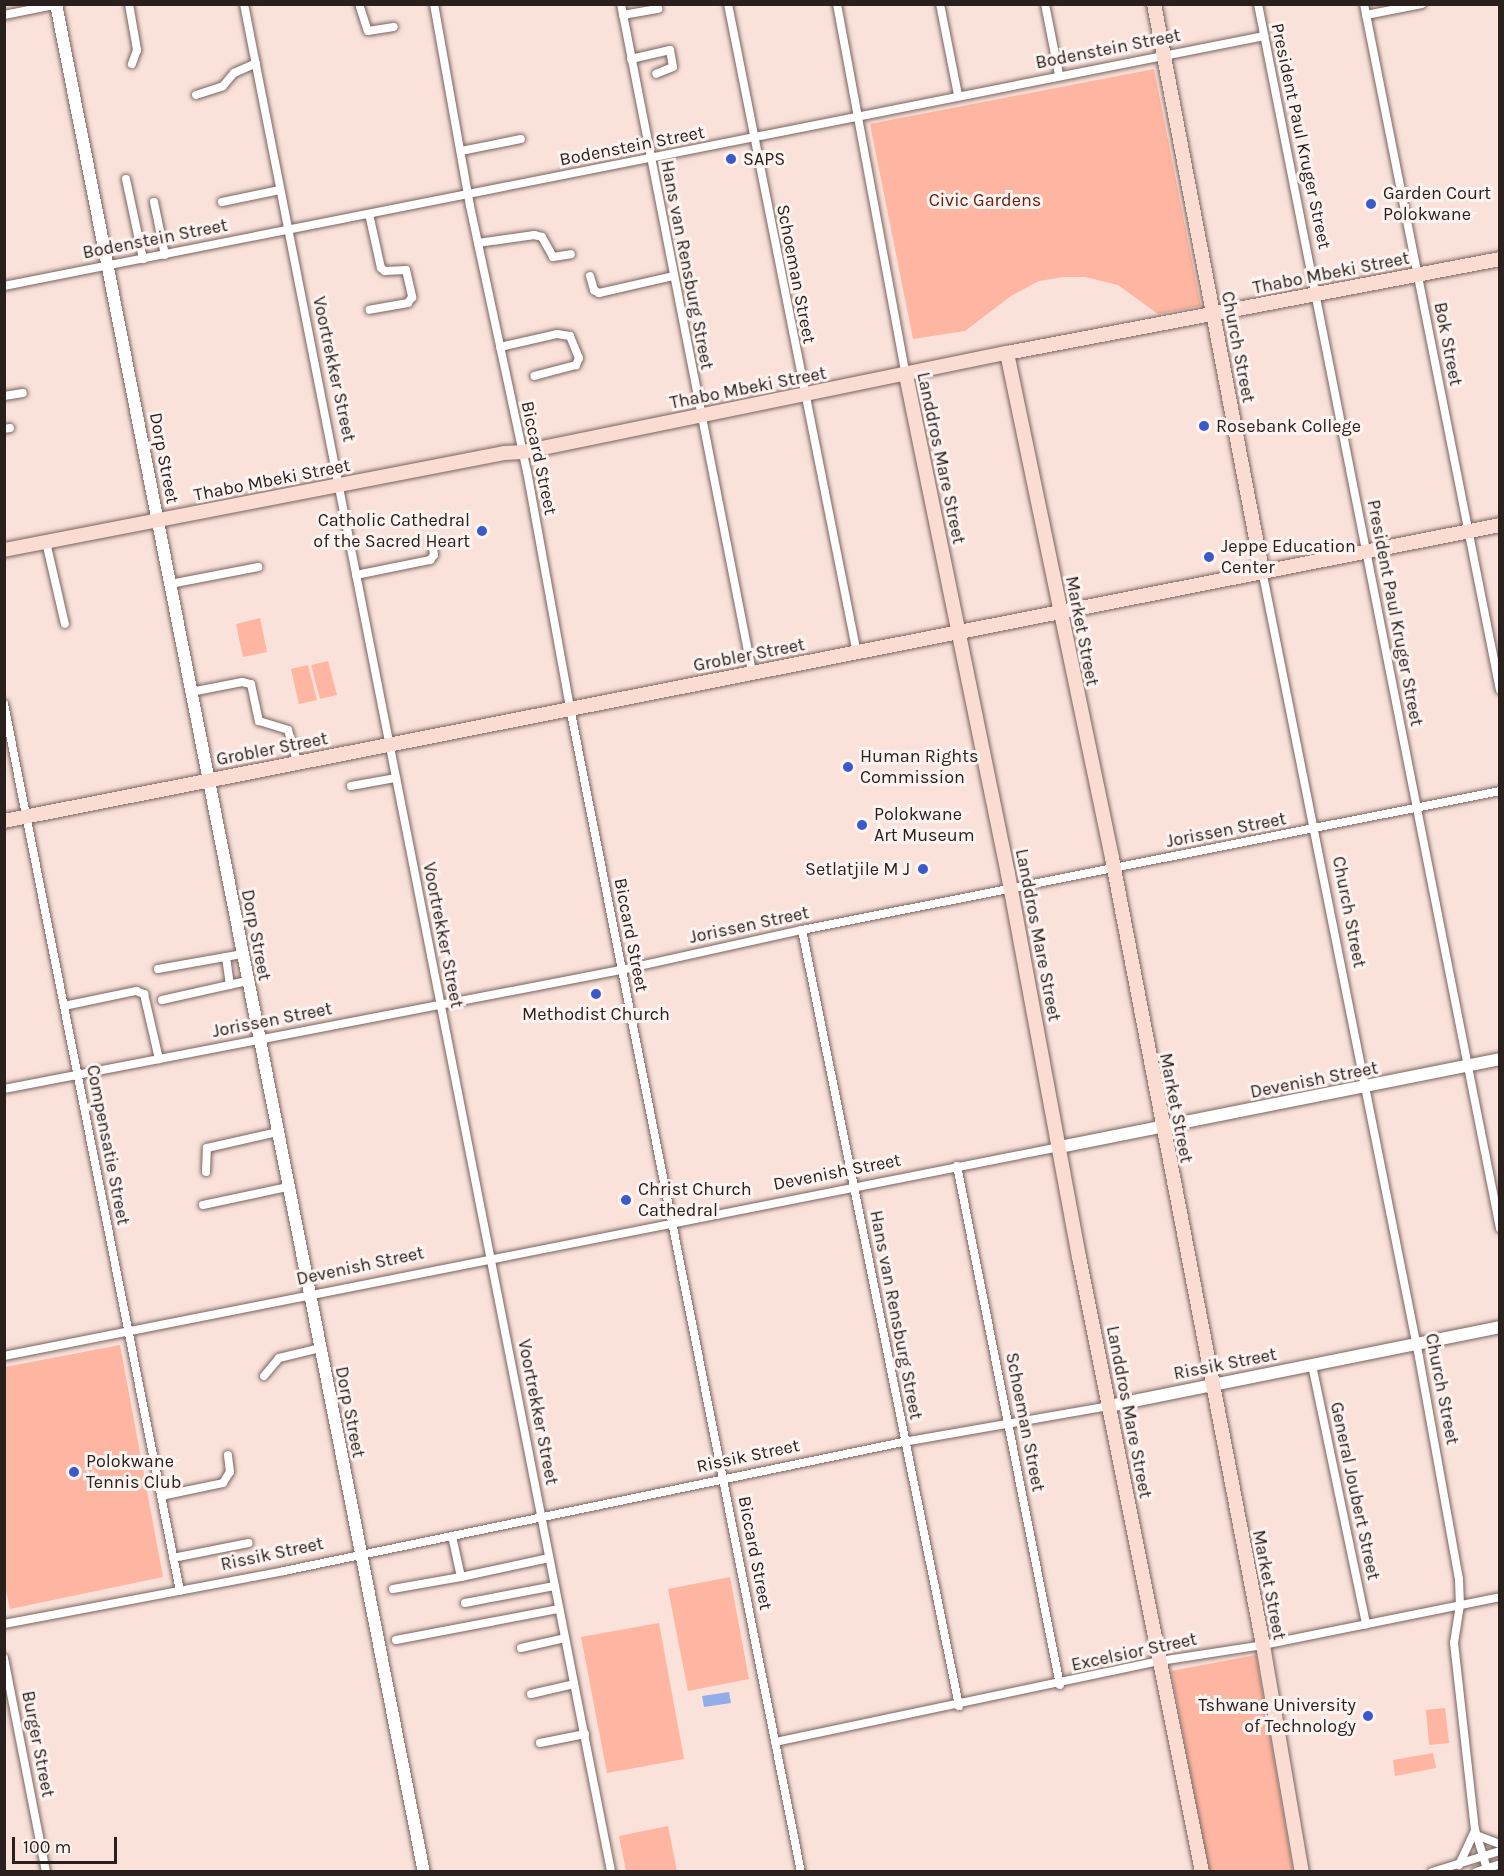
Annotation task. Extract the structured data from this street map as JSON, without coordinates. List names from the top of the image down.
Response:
{
  "streets": {
    "main road": [
      "Thabo Mbeki Street",
      "Church Street",
      "Landdros Mare Street",
      "Market Street",
      "Grobler Street"
    ],
    "street": [
      "Bodenstein Street",
      "President Paul Kruger Street",
      "Hans van Rensburg Street",
      "Schoeman Street",
      "Bok Street",
      "Voortrekker Street",
      "Dorp Street",
      "Biccard Street",
      "Jorissen Street",
      "Devenish Street",
      "Compensatie Street",
      "Rissik Street",
      "General Joubert Street",
      "Excelsior Street",
      "Burger Street"
    ]
  },
  "crossings": [
    ["Bodenstein Street", "President Paul Kruger Street"],
    ["Bodenstein Street", "Hans van Rensburg Street"],
    ["Bodenstein Street", "Schoeman Street"],
    ["Bodenstein Street", "Church Street"],
    ["Bodenstein Street", "Voortrekker Street"],
    ["Bodenstein Street", "Dorp Street"],
    ["Bodenstein Street", "Biccard Street"],
    ["Bodenstein Street", "Landdros Mare Street"],
    ["President Paul Kruger Street", "Thabo Mbeki Street"],
    ["President Paul Kruger Street", "Grobler Street"],
    ["President Paul Kruger Street", "Jorissen Street"],
    ["President Paul Kruger Street", "Devenish Street"],
    ["Hans van Rensburg Street", "Thabo Mbeki Street"],
    ["Hans van Rensburg Street", "Grobler Street"],
    ["Hans van Rensburg Street", "Jorissen Street"],
    ["Hans van Rensburg Street", "Devenish Street"],
    ["Hans van Rensburg Street", "Rissik Street"],
    ["Hans van Rensburg Street", "Excelsior Street"],
    ["Thabo Mbeki Street", "Schoeman Street"],
    ["Thabo Mbeki Street", "Bok Street"],
    ["Thabo Mbeki Street", "Church Street"],
    ["Thabo Mbeki Street", "Voortrekker Street"],
    ["Thabo Mbeki Street", "Dorp Street"],
    ["Thabo Mbeki Street", "Biccard Street"],
    ["Thabo Mbeki Street", "Landdros Mare Street"],
    ["Thabo Mbeki Street", "Market Street"],
    ["Schoeman Street", "Grobler Street"],
    ["Schoeman Street", "Devenish Street"],
    ["Schoeman Street", "Rissik Street"],
    ["Schoeman Street", "Excelsior Street"],
    ["Bok Street", "Grobler Street"],
    ["Church Street", "Grobler Street"],
    ["Church Street", "Jorissen Street"],
    ["Church Street", "Devenish Street"],
    ["Church Street", "Rissik Street"],
    ["Church Street", "Excelsior Street"],
    ["Voortrekker Street", "Grobler Street"],
    ["Voortrekker Street", "Jorissen Street"],
    ["Voortrekker Street", "Devenish Street"],
    ["Voortrekker Street", "Rissik Street"],
    ["Dorp Street", "Grobler Street"],
    ["Dorp Street", "Jorissen Street"],
    ["Dorp Street", "Devenish Street"],
    ["Dorp Street", "Rissik Street"],
    ["Biccard Street", "Grobler Street"],
    ["Biccard Street", "Jorissen Street"],
    ["Biccard Street", "Devenish Street"],
    ["Biccard Street", "Rissik Street"],
    ["Biccard Street", "Excelsior Street"],
    ["Landdros Mare Street", "Grobler Street"],
    ["Landdros Mare Street", "Jorissen Street"],
    ["Landdros Mare Street", "Devenish Street"],
    ["Landdros Mare Street", "Rissik Street"],
    ["Landdros Mare Street", "Excelsior Street"],
    ["Market Street", "Grobler Street"],
    ["Market Street", "Jorissen Street"],
    ["Market Street", "Devenish Street"],
    ["Market Street", "Rissik Street"],
    ["Market Street", "Excelsior Street"],
    ["Grobler Street", "Compensatie Street"],
    ["Jorissen Street", "Compensatie Street"],
    ["Devenish Street", "Compensatie Street"],
    ["Compensatie Street", "Rissik Street"],
    ["Rissik Street", "General Joubert Street"],
    ["General Joubert Street", "Excelsior Street"]
  ],
  "parks": ["Civic Gardens"],
  "places": [
    "SAPS",
    "Garden Court Polokwane",
    "Rosebank College",
    "Catholic Cathedral of the Sacred Heart",
    "Jeppe Education Center",
    "Human Rights Commission",
    "Polokwane Art Museum",
    "Setlatjile M J",
    "Methodist Church",
    "Christ Church Cathedral",
    "Polokwane Tennis Club",
    "Tshwane University of Technology"
  ],
  "scale_bar": "100 m"
}
